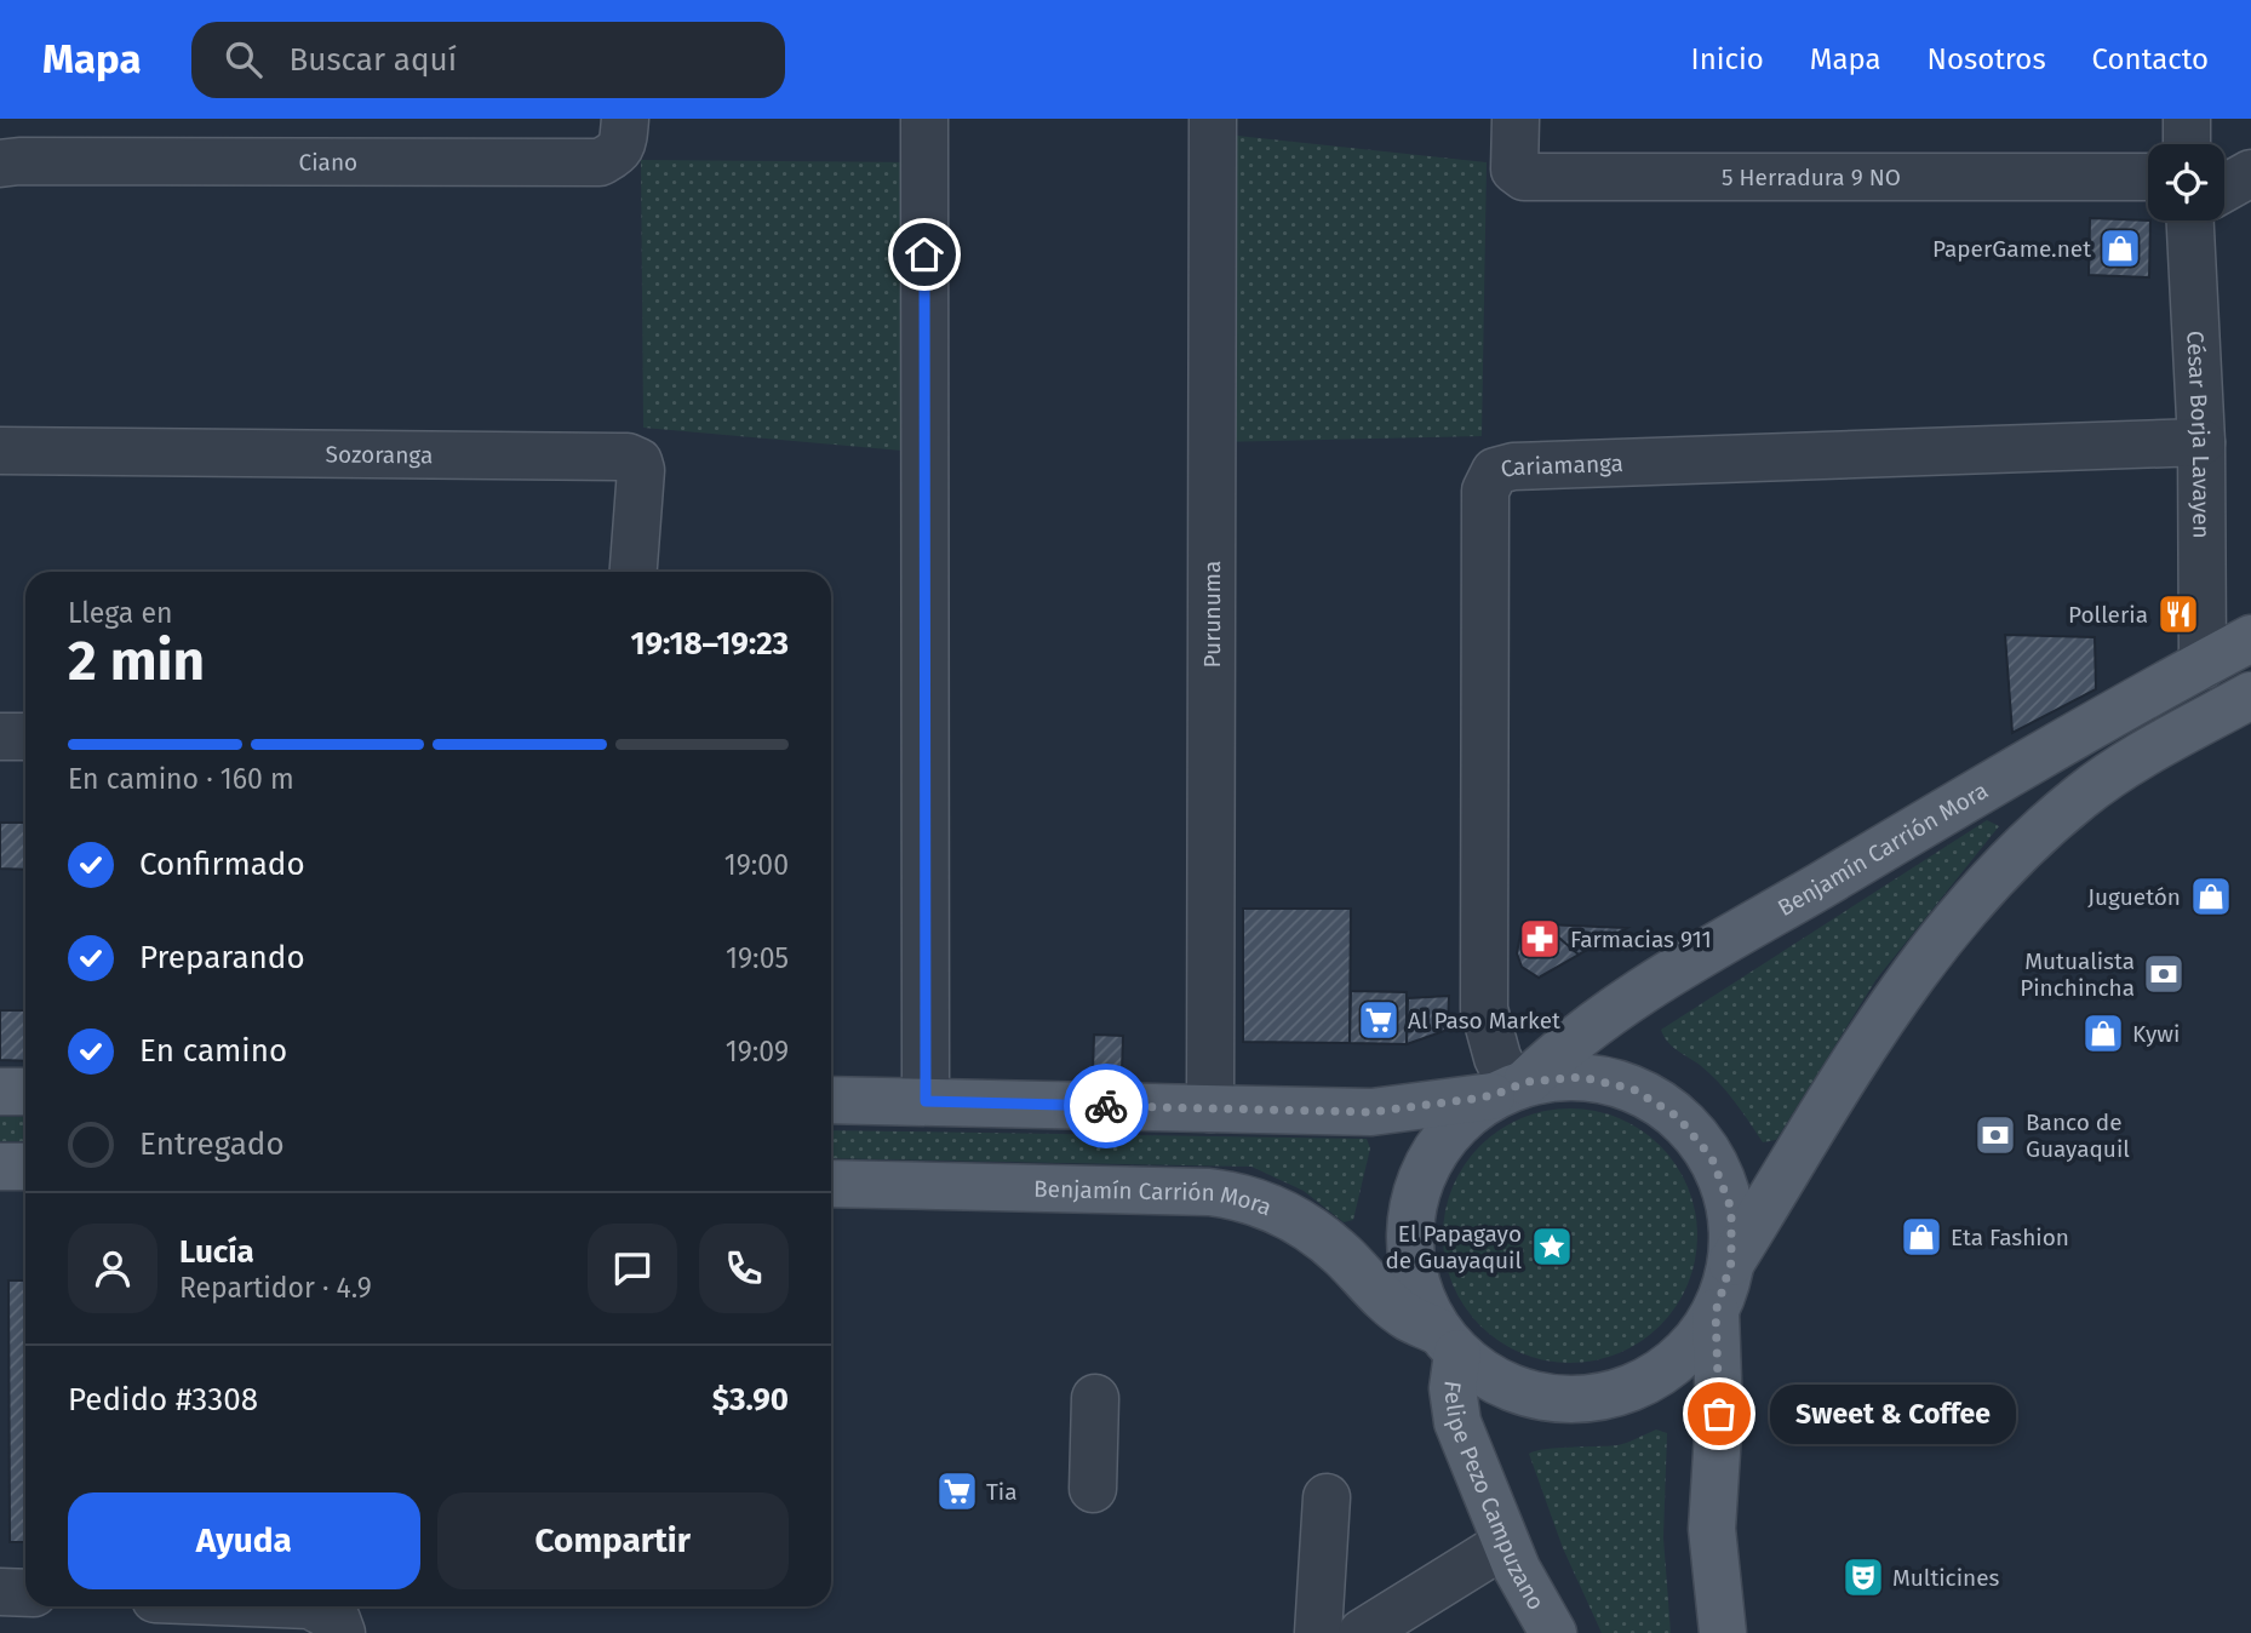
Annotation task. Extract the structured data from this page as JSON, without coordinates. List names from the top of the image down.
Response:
{
  "streets": {
    "main road": ["Benjamín Carrión Mora", "Felipe Pezo Campuzano"],
    "street": [
      "Ciano",
      "5 Herradura 9 NO",
      "César Borja Lavayen",
      "Sozoranga",
      "Cariamanga",
      "Purunuma"
    ]
  },
  "crossings": [
    ["César Borja Lavayen", "Cariamanga"],
    ["César Borja Lavayen", "Benjamín Carrión Mora"],
    ["Cariamanga", "Benjamín Carrión Mora"],
    ["Benjamín Carrión Mora", "Felipe Pezo Campuzano"]
  ],
  "places": {
    "shop": [
      "PaperGame.net",
      "Juguetón",
      "Kywi",
      "Eta Fashion"
    ],
    "restaurant": ["Polleria"],
    "pharmacy": ["Farmacias 911"],
    "bank": ["Mutualista Pinchincha", "Banco de Guayaquil"],
    "supermarket": ["Al Paso Market", "Tia"],
    "place": ["El Papagayo de Guayaquil"],
    "other": ["Sweet & Coffee"],
    "theatre": ["Multicines"]
  },
  "page": {
    "header": "Mapa",
    "search": "Buscar aquí",
    "nav": [
      "Inicio",
      "Mapa",
      "Nosotros",
      "Contacto"
    ],
    "heading": ["2 min", "Llega en", "19:18–19:23"],
    "panel": [
      "Lucía",
      "Repartidor · 4.9",
      "Pedido #3308",
      "$3.90"
    ],
    "bar": "En camino · 160 m",
    "list": [
      ["Confirmado", "19:00"],
      ["Preparando", "19:05"],
      ["En camino", "19:09"],
      "Entregado"
    ],
    "bubble": "Sweet & Coffee",
    "buttons": ["Ayuda", "Compartir"]
  }
}
